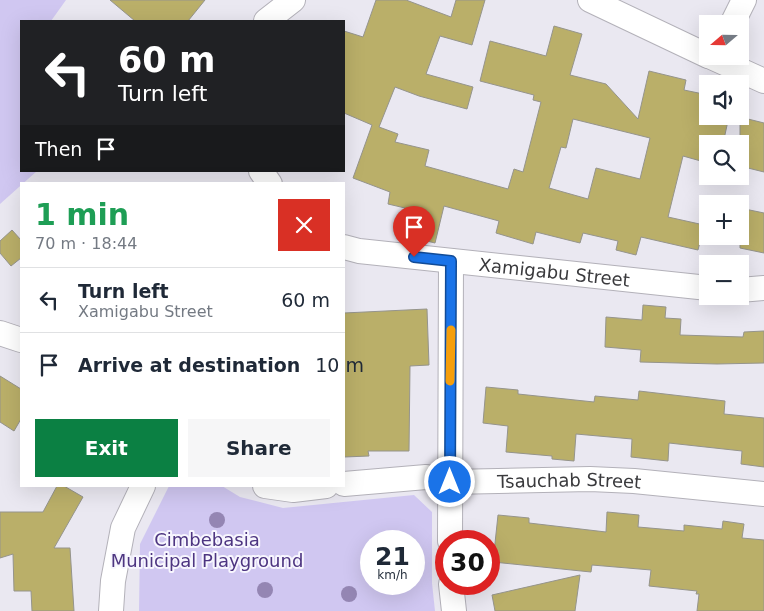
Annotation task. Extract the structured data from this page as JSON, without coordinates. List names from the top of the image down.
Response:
{
  "streets": {
    "street": ["Xamigabu Street", "Tsauchab Street"]
  },
  "parks": ["Cimbebasia Municipal Playground"],
  "north": "left",
  "page": {
    "map_buttons": ["+", "−"],
    "turn": ["60 m", "Turn left"],
    "then": "Then",
    "heading": ["1 min", "70 m · 18:44"],
    "list": [
      {
        "name": "Turn left",
        "note": "Xamigabu Street",
        "value": "60 m"
      },
      {
        "name": "Arrive at destination",
        "value": "10 m"
      }
    ],
    "buttons": ["Exit", "Share"],
    "speed": "21 km/h",
    "limit": "30"
  }
}
